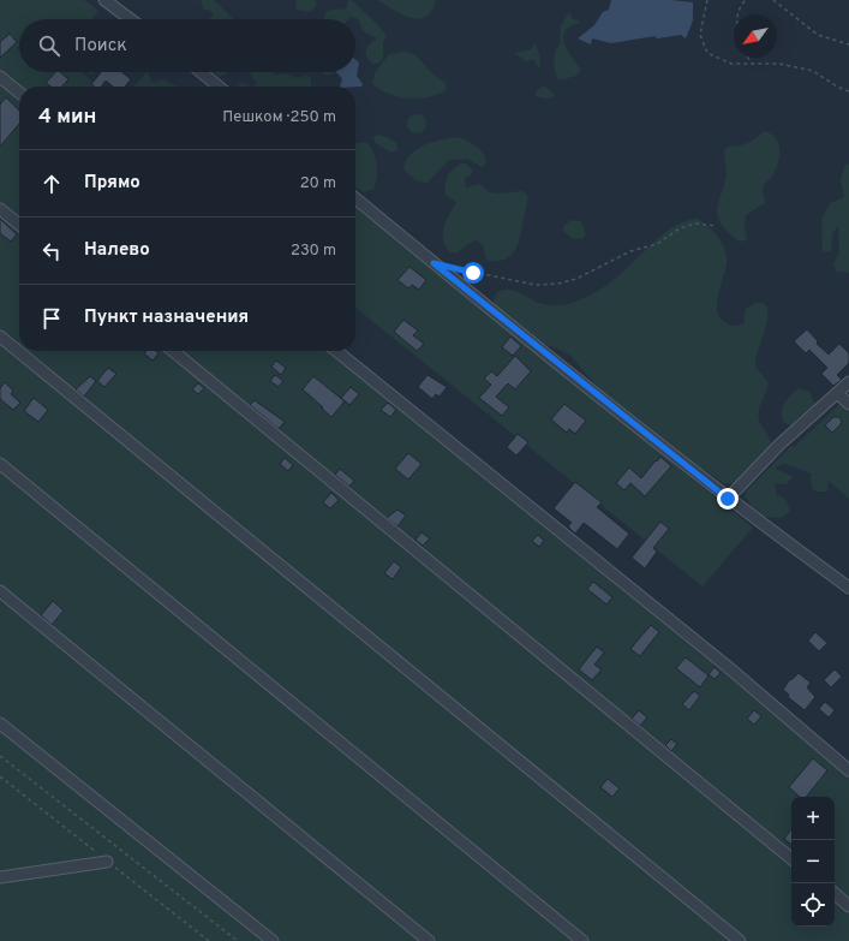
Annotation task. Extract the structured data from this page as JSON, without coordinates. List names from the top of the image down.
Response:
{
  "north": "bottom left",
  "page": {
    "search": "Поиск",
    "heading": ["4 мин", "Пешком · 250 m"],
    "list": [
      ["Прямо", "20 m"],
      ["Налево", "230 m"],
      "Пункт назначения"
    ],
    "map_buttons": ["+", "−"]
  }
}
